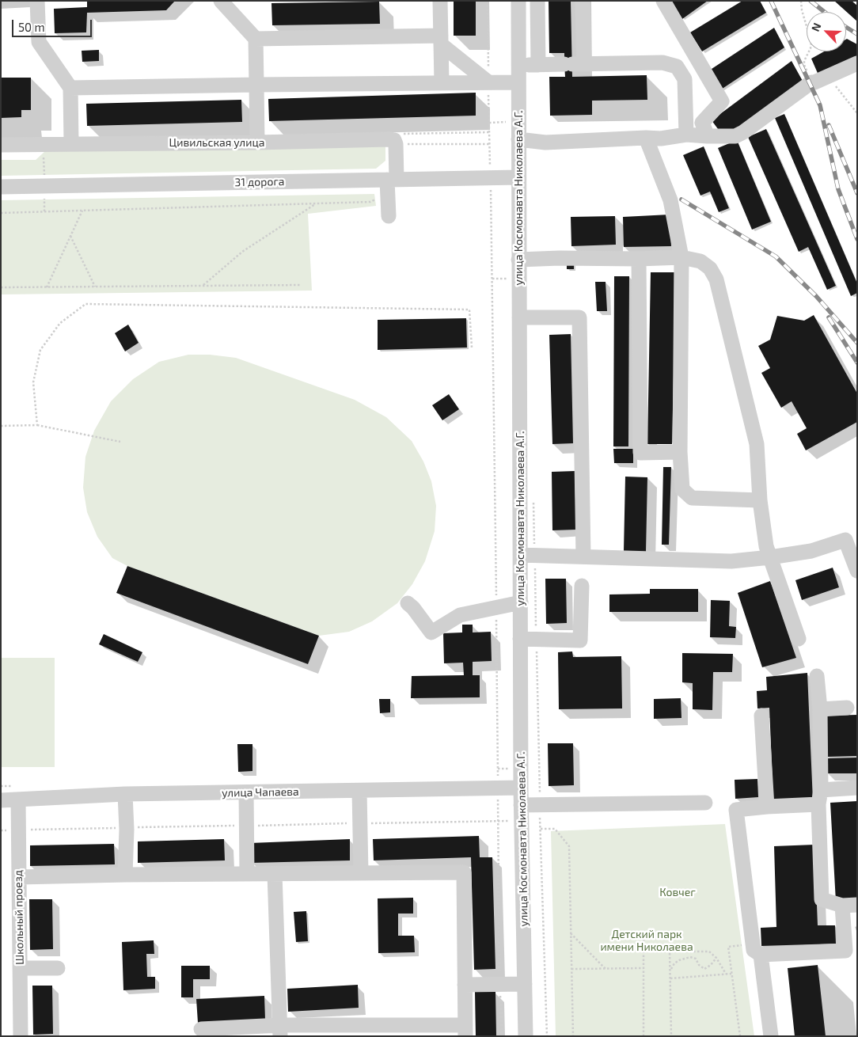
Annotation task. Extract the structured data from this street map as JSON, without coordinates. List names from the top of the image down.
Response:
{
  "streets": {
    "street": [
      "Цивильская улица",
      "31 дорога",
      "улица Космонавта Николаева А.Г.",
      "улица Чапаева",
      "Школьный проезд"
    ]
  },
  "crossings": [
    ["Цивильская улица", "31 дорога"],
    ["31 дорога", "улица Космонавта Николаева А.Г."],
    ["улица Космонавта Николаева А.Г.", "улица Чапаева"],
    ["улица Чапаева", "Школьный проезд"]
  ],
  "parks": ["Ковчег", "Детский парк имени Николаева"],
  "scale_bar": "50 m",
  "north": "top left"
}
